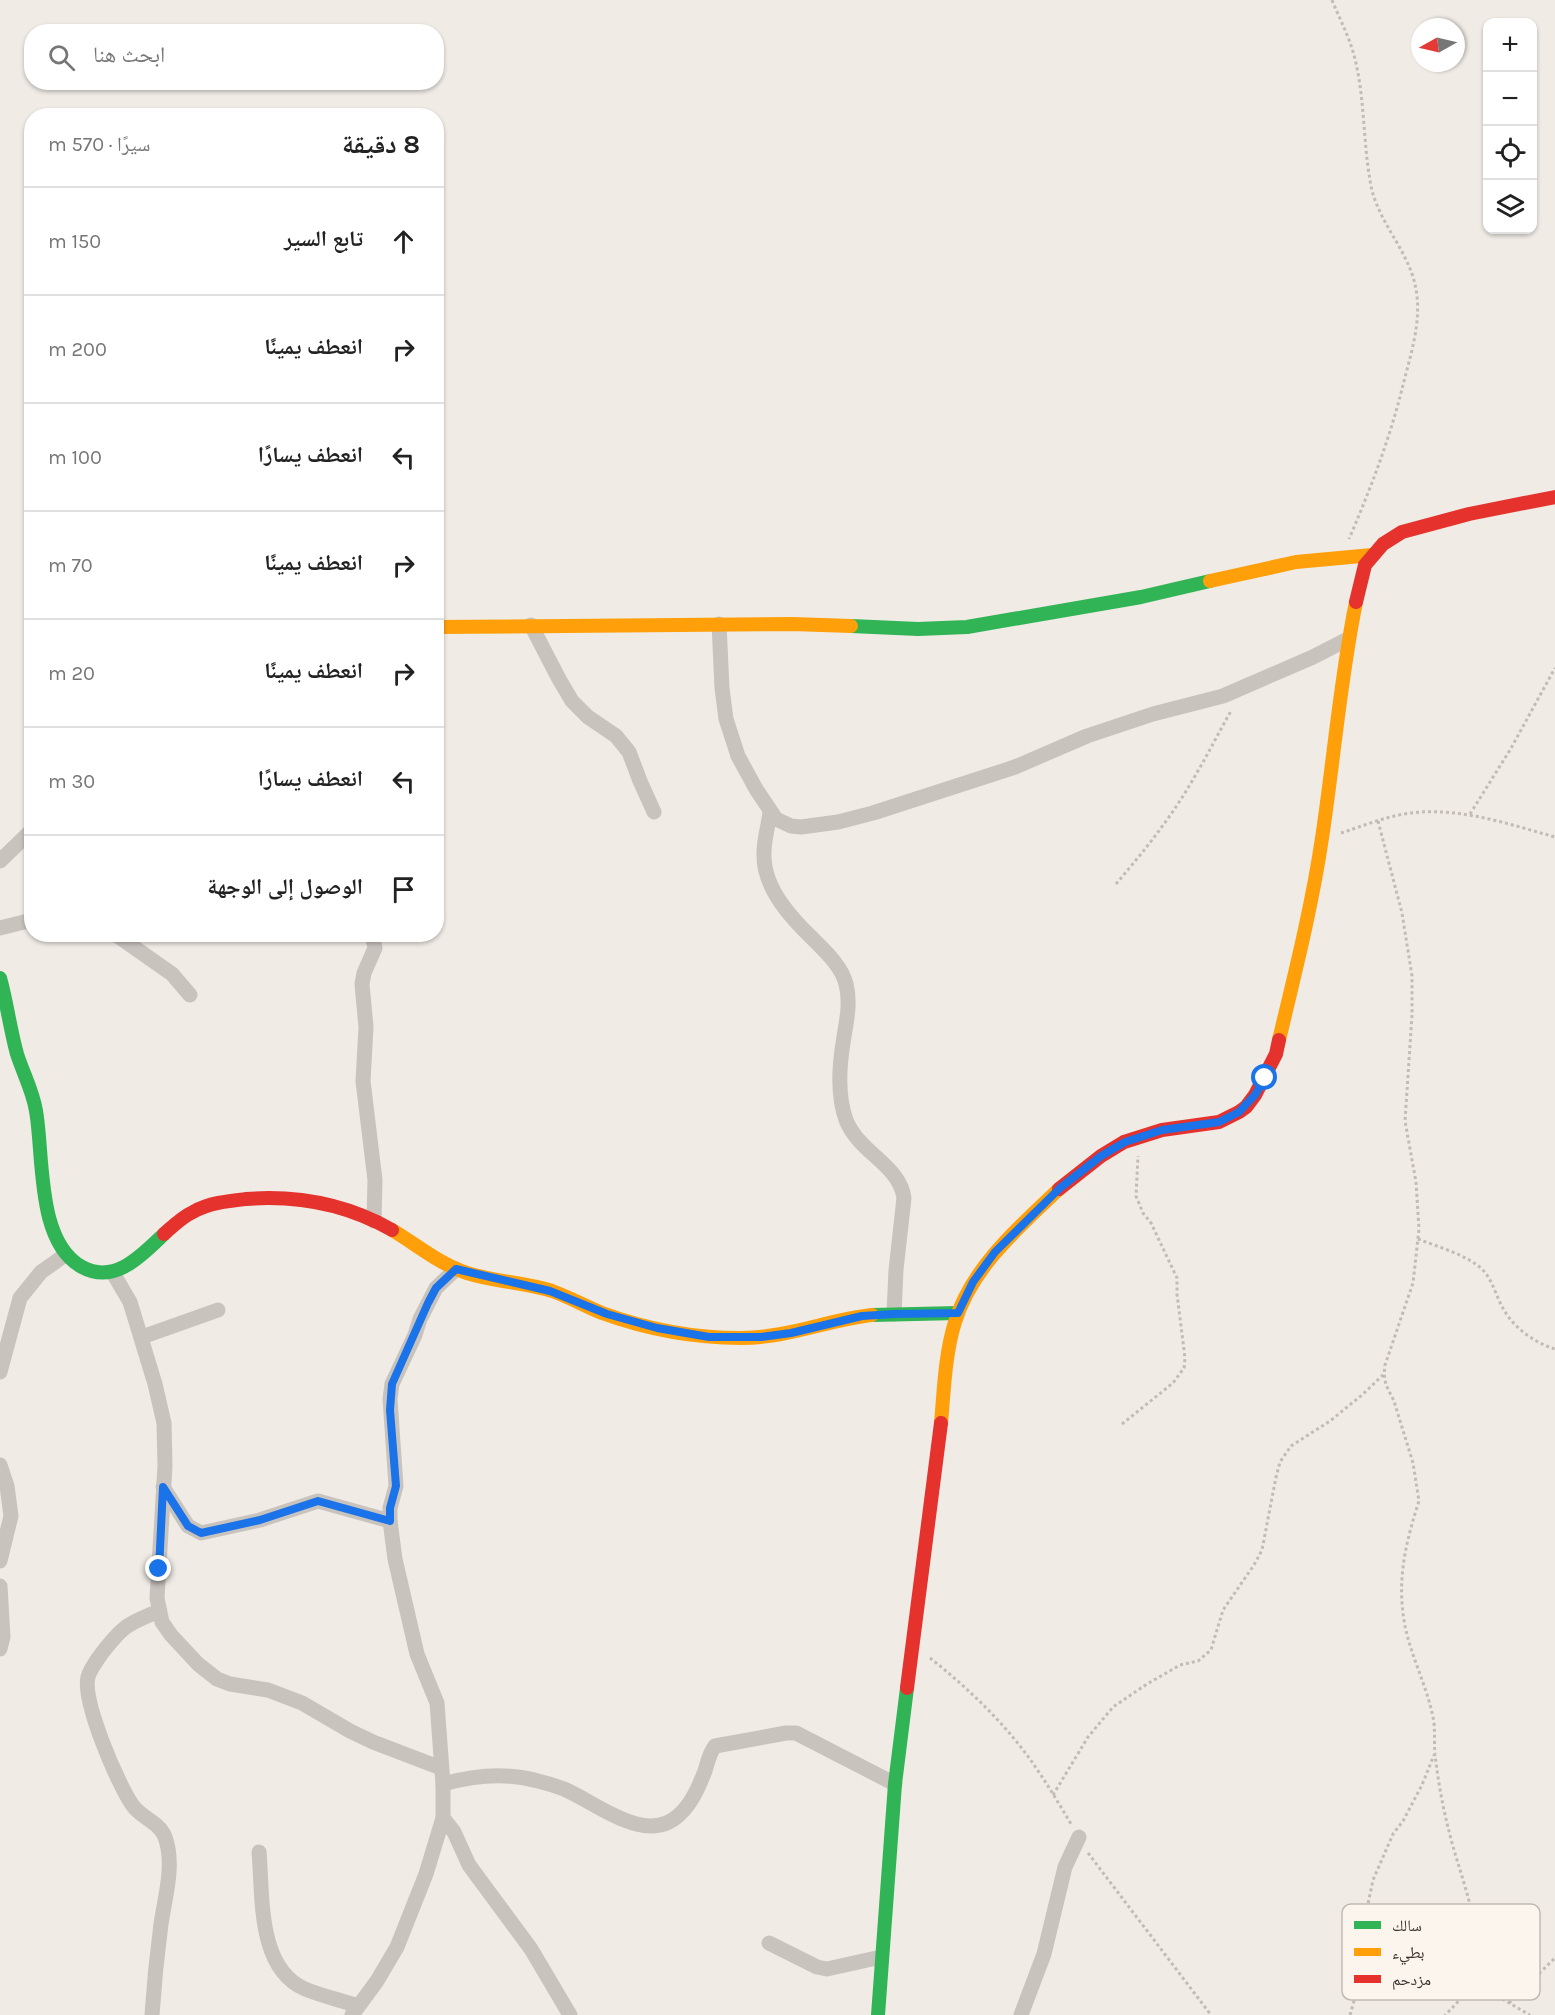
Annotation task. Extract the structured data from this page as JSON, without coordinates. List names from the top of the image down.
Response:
{
  "legend": ["سالك", "بطيء", "مزدحم"],
  "north": "left",
  "page": {
    "map_buttons": ["+", "−"],
    "search": "ابحث هنا",
    "heading": ["8 دقيقة", "سيرًا · 570 m"],
    "list": [
      ["تابع السير", "150 m"],
      ["انعطف يمينًا", "200 m"],
      ["انعطف يسارًا", "100 m"],
      ["انعطف يمينًا", "70 m"],
      ["انعطف يمينًا", "20 m"],
      ["انعطف يسارًا", "30 m"],
      "الوصول إلى الوجهة"
    ]
  }
}
